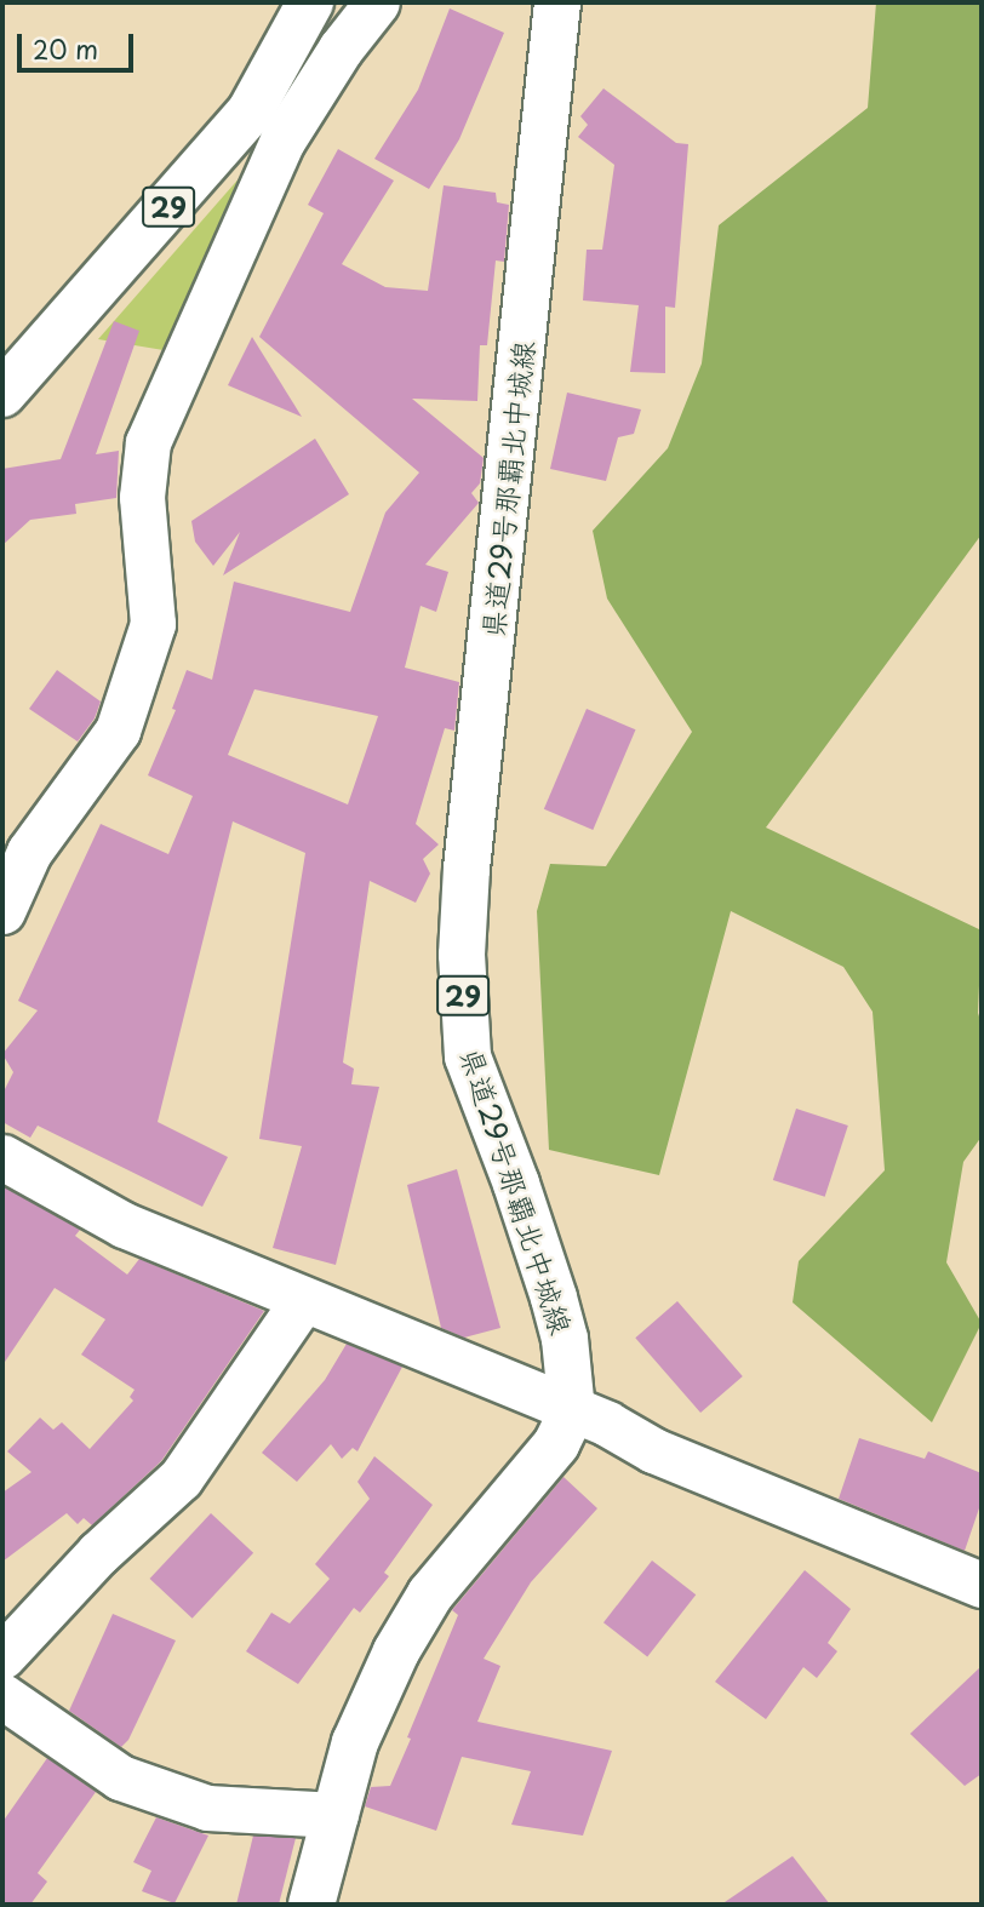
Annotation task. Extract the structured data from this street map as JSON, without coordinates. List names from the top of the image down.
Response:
{
  "streets": {
    "main road": ["29", "県道29号那覇北中城線"]
  },
  "scale_bar": "20 m"
}
